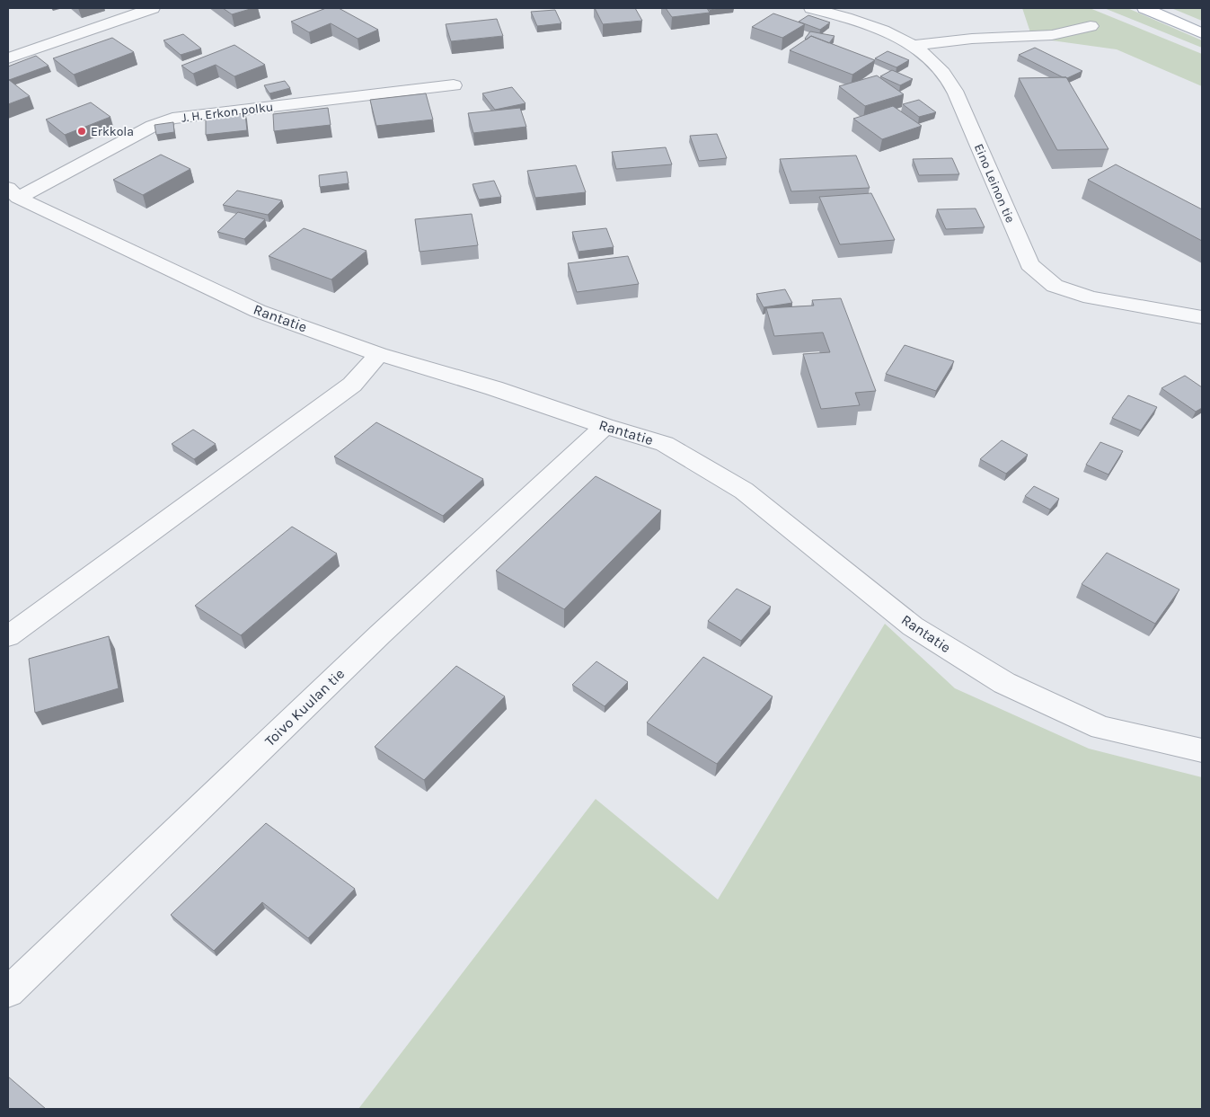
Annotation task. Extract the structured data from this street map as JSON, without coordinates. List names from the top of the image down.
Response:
{
  "streets": {
    "street": [
      "J. H. Erkon polku",
      "Eino Leinon tie",
      "Rantatie",
      "Toivo Kuulan tie"
    ]
  },
  "crossings": [
    ["J. H. Erkon polku", "Rantatie"],
    ["Rantatie", "Toivo Kuulan tie"]
  ],
  "places": ["Erkkola"]
}
